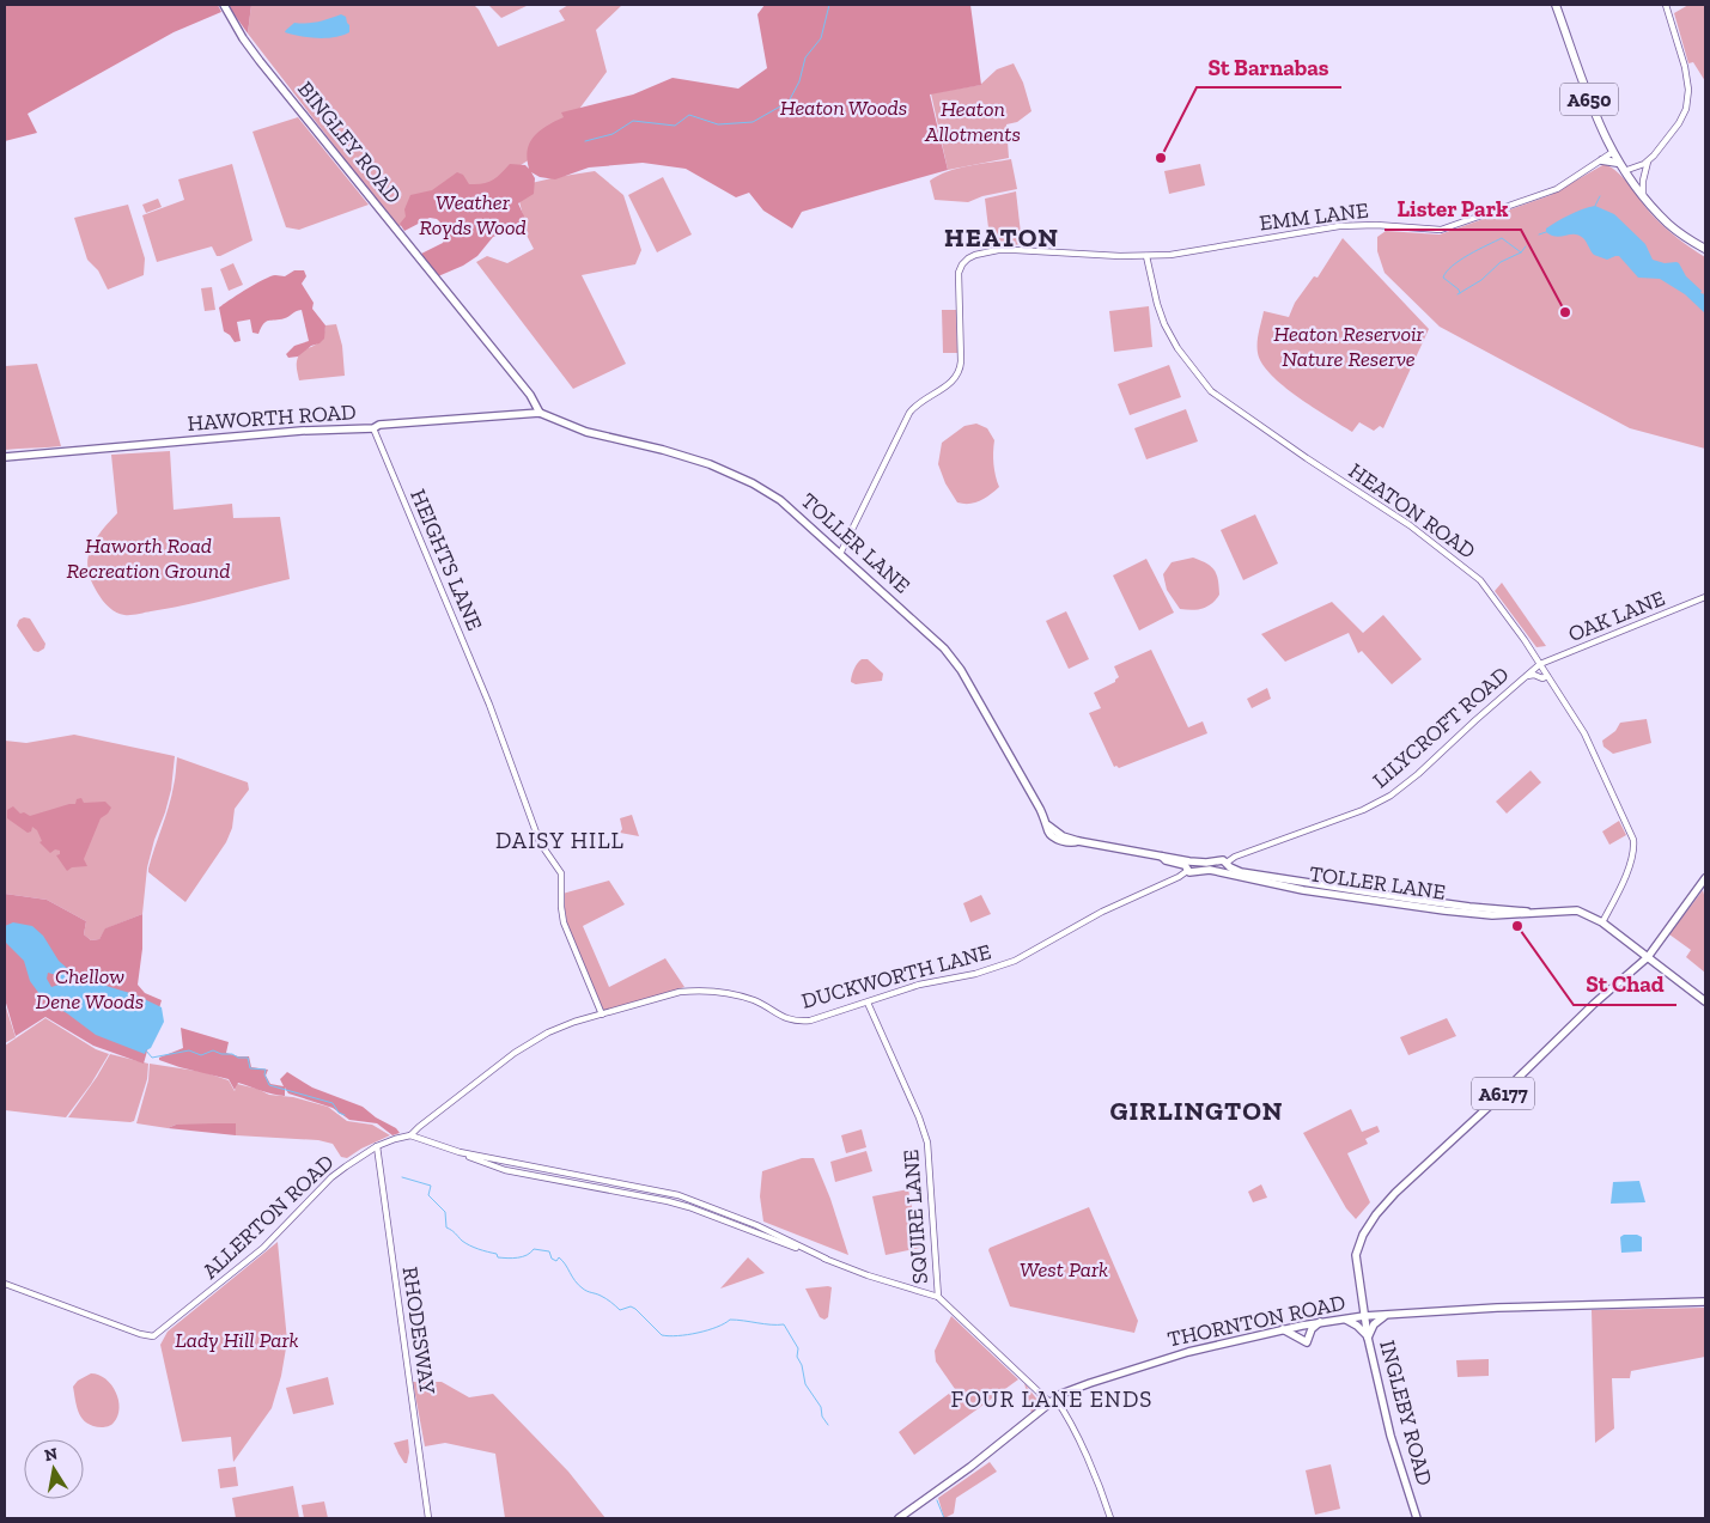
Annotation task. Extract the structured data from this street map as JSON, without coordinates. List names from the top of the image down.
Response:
{
  "streets": {
    "highway": ["A650"],
    "main road": [
      "BINGLEY ROAD",
      "HAWORTH ROAD",
      "TOLLER LANE",
      "A6177",
      "THORNTON ROAD",
      "INGLEBY ROAD"
    ],
    "street": [
      "EMM LANE",
      "HEATON ROAD",
      "HEIGHTS LANE",
      "OAK LANE",
      "LILYCROFT ROAD",
      "DUCKWORTH LANE",
      "ALLERTON ROAD",
      "SQUIRE LANE",
      "RHODESWAY"
    ]
  },
  "crossings": [
    ["A650", "EMM LANE"],
    ["BINGLEY ROAD", "HAWORTH ROAD"],
    ["BINGLEY ROAD", "TOLLER LANE"],
    ["EMM LANE", "HEATON ROAD"],
    ["EMM LANE", "TOLLER LANE"],
    ["HAWORTH ROAD", "TOLLER LANE"],
    ["HAWORTH ROAD", "HEIGHTS LANE"],
    ["HEATON ROAD", "TOLLER LANE"],
    ["HEATON ROAD", "OAK LANE"],
    ["HEATON ROAD", "LILYCROFT ROAD"],
    ["TOLLER LANE", "LILYCROFT ROAD"],
    ["TOLLER LANE", "DUCKWORTH LANE"],
    ["TOLLER LANE", "A6177"],
    ["HEIGHTS LANE", "DUCKWORTH LANE"],
    ["OAK LANE", "LILYCROFT ROAD"],
    ["DUCKWORTH LANE", "ALLERTON ROAD"],
    ["DUCKWORTH LANE", "SQUIRE LANE"],
    ["A6177", "THORNTON ROAD"],
    ["A6177", "INGLEBY ROAD"],
    ["ALLERTON ROAD", "RHODESWAY"],
    ["THORNTON ROAD", "INGLEBY ROAD"]
  ],
  "districts": [
    "HEATON",
    "DAISY HILL",
    "GIRLINGTON",
    "FOUR LANE ENDS"
  ],
  "parks": [
    "Heaton Woods",
    "Heaton Allotments",
    "Weather Royds Wood",
    "Heaton Reservoir Nature Reserve",
    "Haworth Road Recreation Ground",
    "Chellow Dene Woods",
    "West Park",
    "Lady Hill Park"
  ],
  "places": ["St Barnabas", "Lister Park", "St Chad"],
  "north": "top"
}
